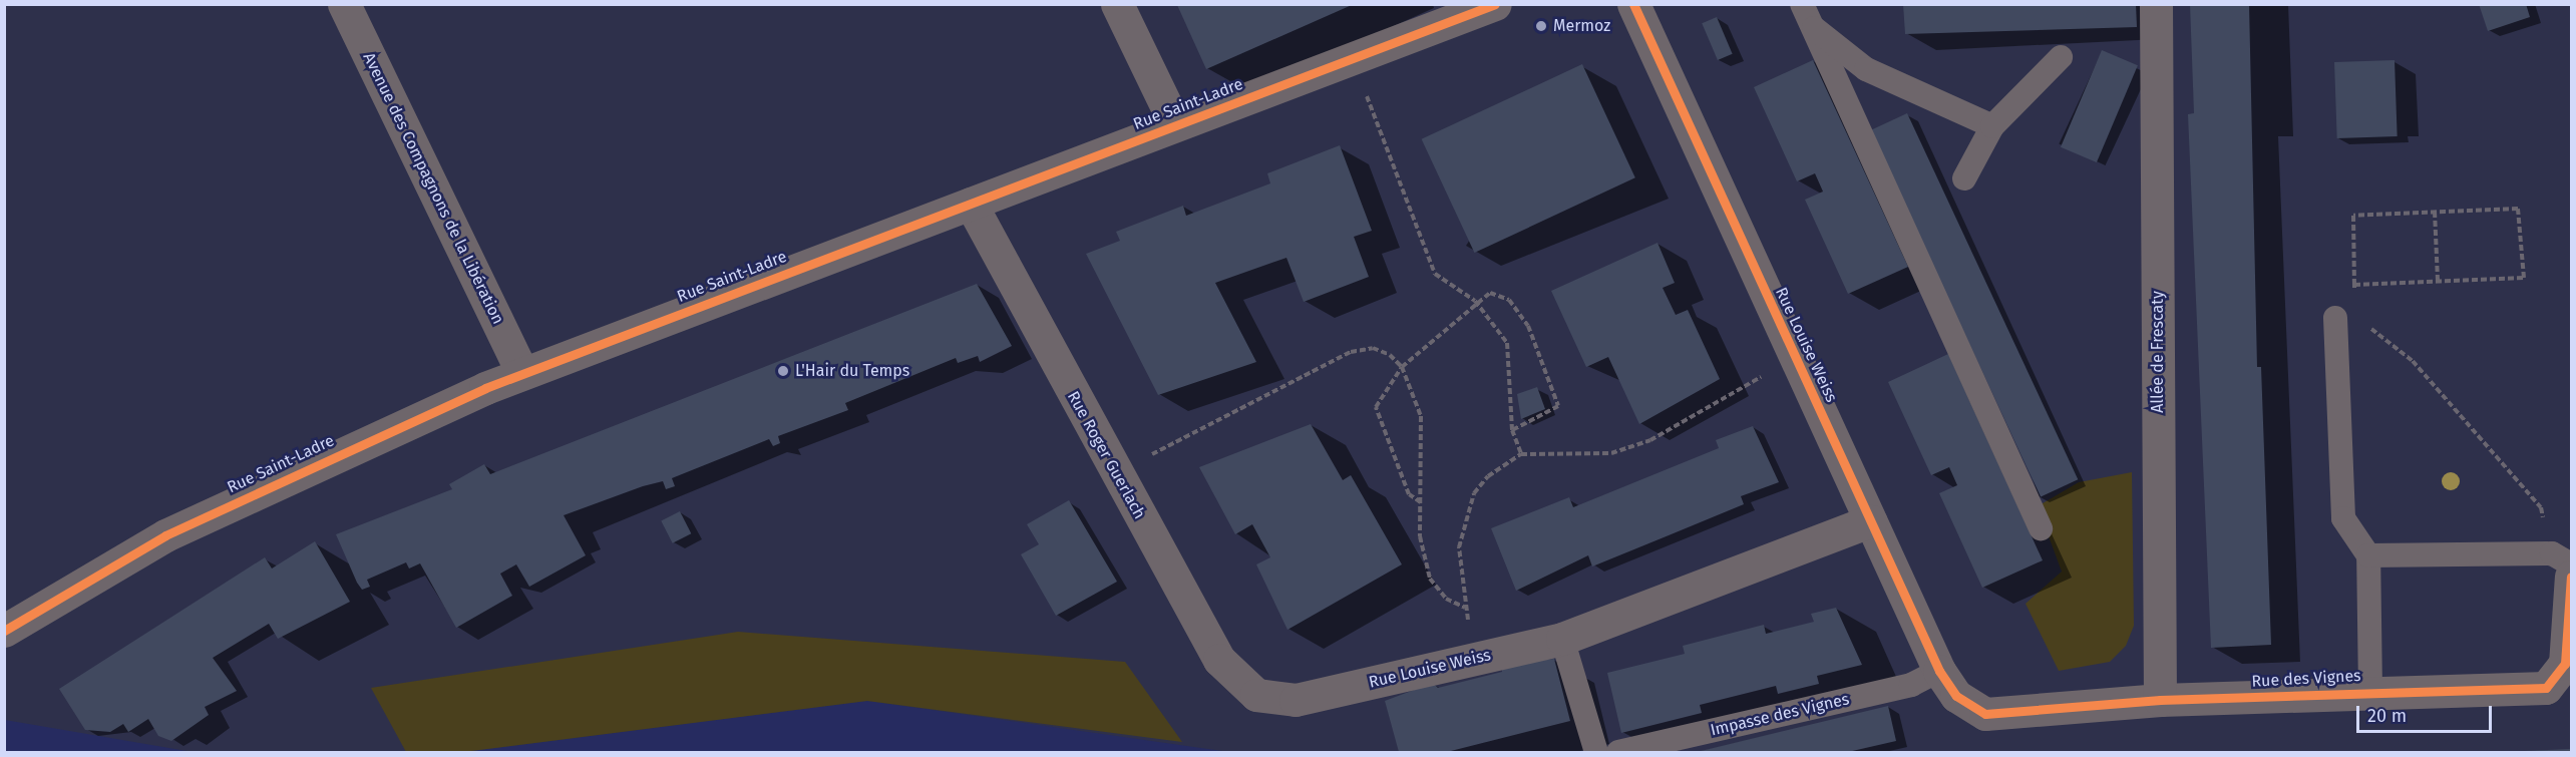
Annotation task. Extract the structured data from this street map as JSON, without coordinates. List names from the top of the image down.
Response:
{
  "streets": {
    "street": [
      "Rue Saint-Ladre",
      "Avenue des Compagnons de la Libération",
      "Rue Louise Weiss",
      "Allée de Frescaty",
      "Rue Roger Guerlach",
      "Rue des Vignes"
    ],
    "lane": ["Impasse des Vignes"]
  },
  "crossings": [
    ["Rue Saint-Ladre", "Avenue des Compagnons de la Libération"],
    ["Rue Saint-Ladre", "Rue Roger Guerlach"],
    ["Rue Louise Weiss", "Rue Roger Guerlach"],
    ["Rue Louise Weiss", "Rue des Vignes"],
    ["Rue Louise Weiss", "Impasse des Vignes"],
    ["Allée de Frescaty", "Rue des Vignes"],
    ["Rue des Vignes", "Impasse des Vignes"]
  ],
  "places": ["Mermoz", "L'Hair du Temps"],
  "scale_bar": "20 m"
}
